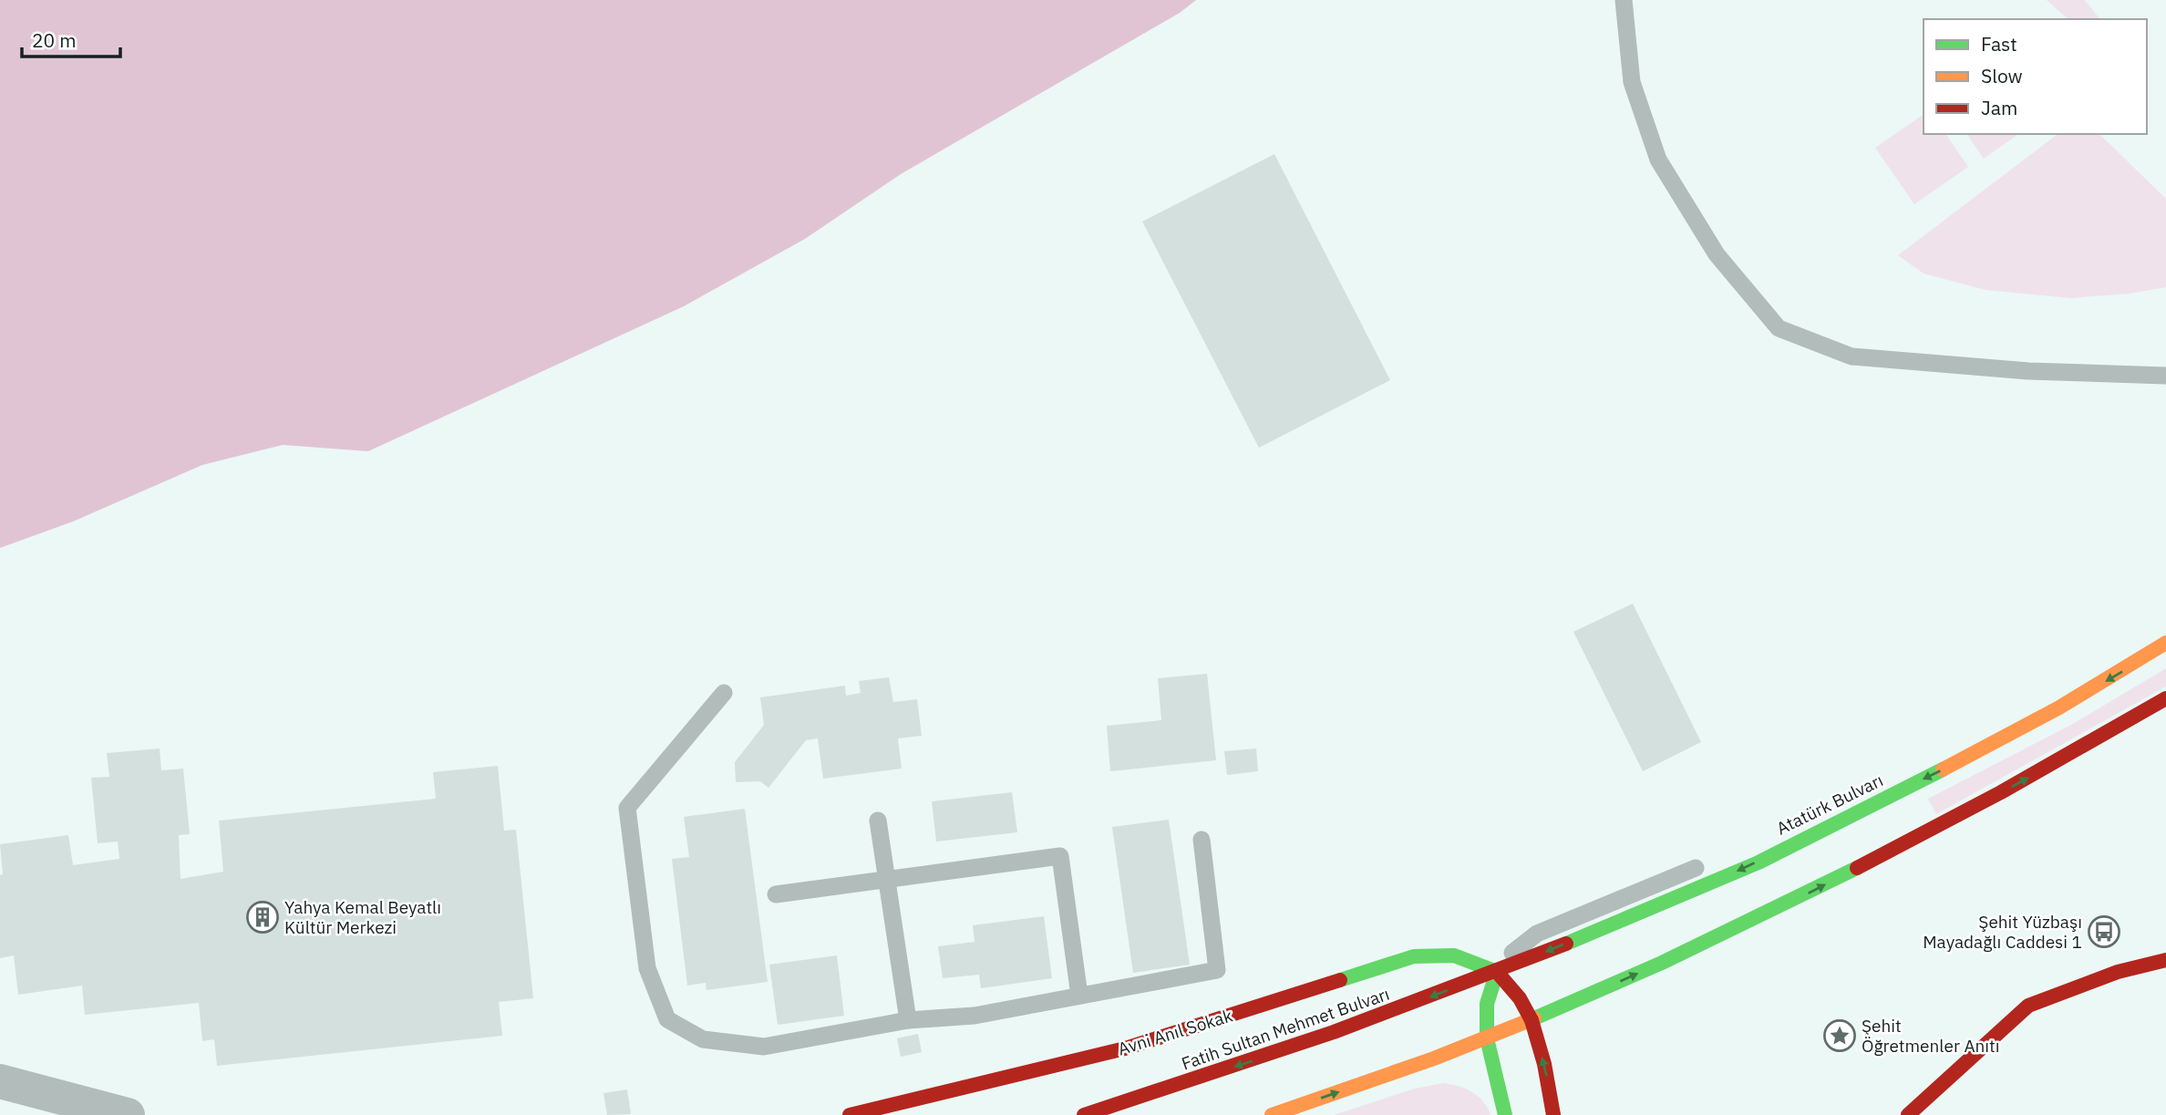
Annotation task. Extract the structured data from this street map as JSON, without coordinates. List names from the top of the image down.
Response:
{
  "streets": {
    "main road": ["Atatürk Bulvarı", "Fatih Sultan Mehmet Bulvarı", "Avni Anıl Sokak"]
  },
  "crossings": [
    ["Atatürk Bulvarı", "Fatih Sultan Mehmet Bulvarı"],
    ["Atatürk Bulvarı", "Avni Anıl Sokak"],
    ["Fatih Sultan Mehmet Bulvarı", "Avni Anıl Sokak"]
  ],
  "places": {
    "building": ["Yahya Kemal Beyatlı Kültür Merkezi"],
    "bus stop": ["Şehit Yüzbaşı Mayadağlı Caddesi 1"],
    "place": ["Şehit Öğretmenler Anıtı"]
  },
  "legend": ["Fast", "Slow", "Jam"],
  "scale_bar": "20 m"
}
